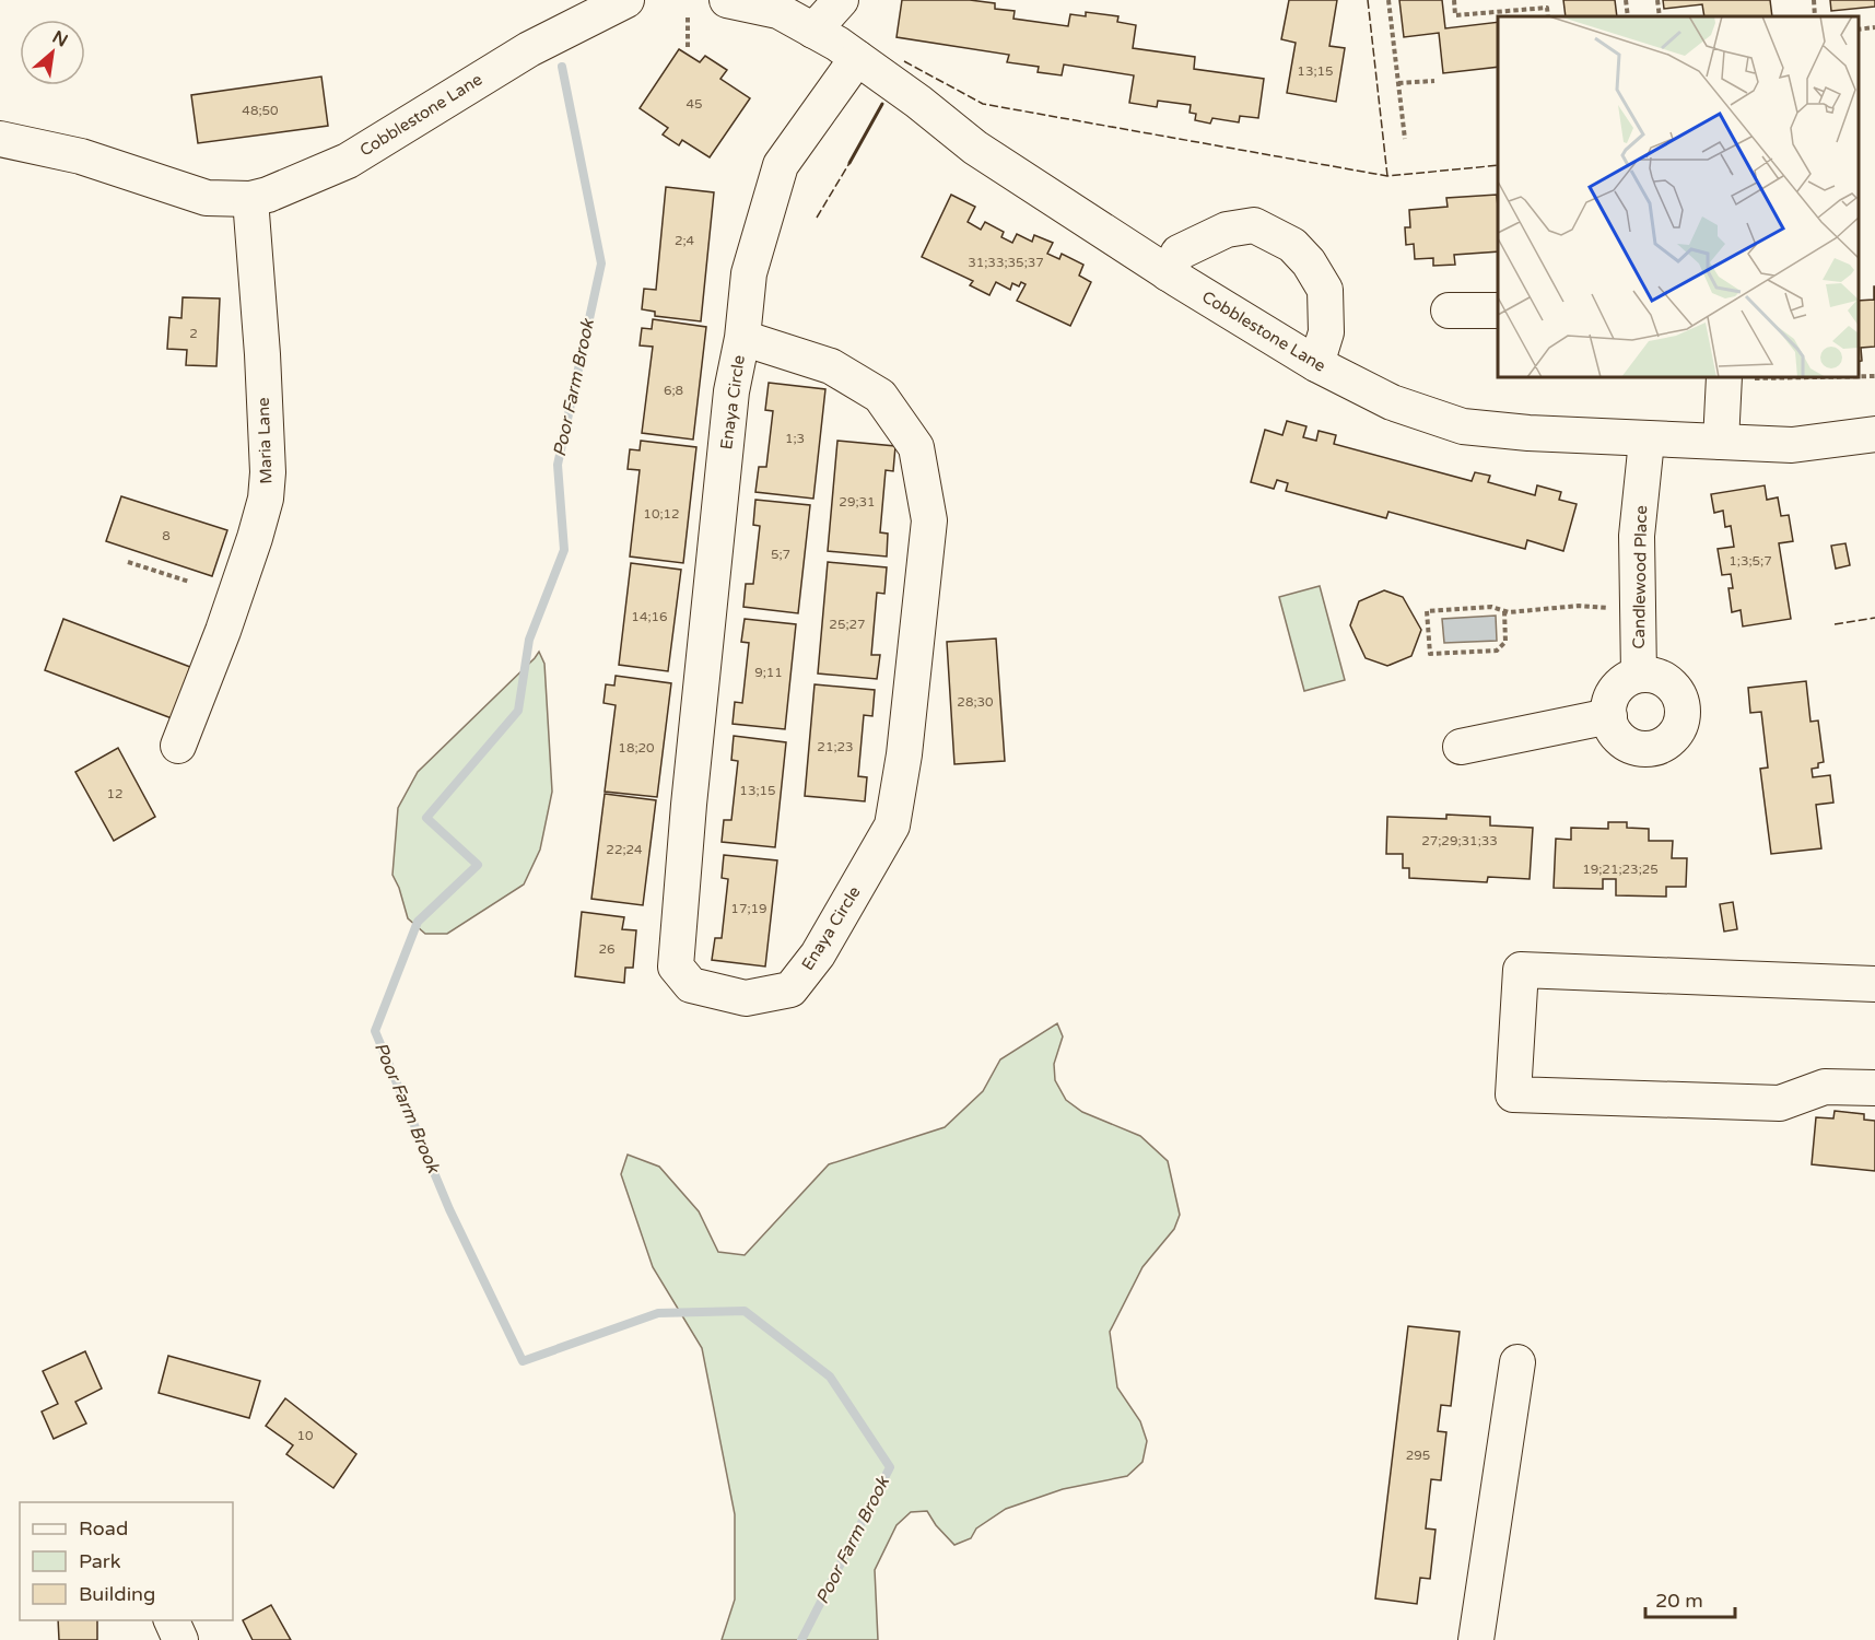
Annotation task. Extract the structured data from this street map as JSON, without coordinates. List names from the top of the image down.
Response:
{
  "streets": {
    "street": [
      "Cobblestone Lane",
      "Enaya Circle",
      "Maria Lane",
      "Candlewood Place"
    ]
  },
  "crossings": [
    ["Cobblestone Lane", "Enaya Circle"],
    ["Cobblestone Lane", "Maria Lane"],
    ["Cobblestone Lane", "Candlewood Place"]
  ],
  "water": ["Poor Farm Brook"],
  "house_numbers": [
    "13;15",
    "45",
    "48;50",
    "2;4",
    "31;33;35;37",
    "2",
    "6;8",
    "1;3",
    "29;31",
    "10;12",
    "8",
    "5;7",
    "1;3;5;7",
    "14;16",
    "25;27",
    "9;11",
    "28;30",
    "21;23",
    "18;20",
    "13;15",
    "12",
    "27;29;31;33",
    "22;24",
    "19;21;23;25",
    "17;19",
    "26",
    "10",
    "295"
  ],
  "legend": ["Road", "Park", "Building"],
  "scale_bar": "20 m",
  "north": "top right"
}
